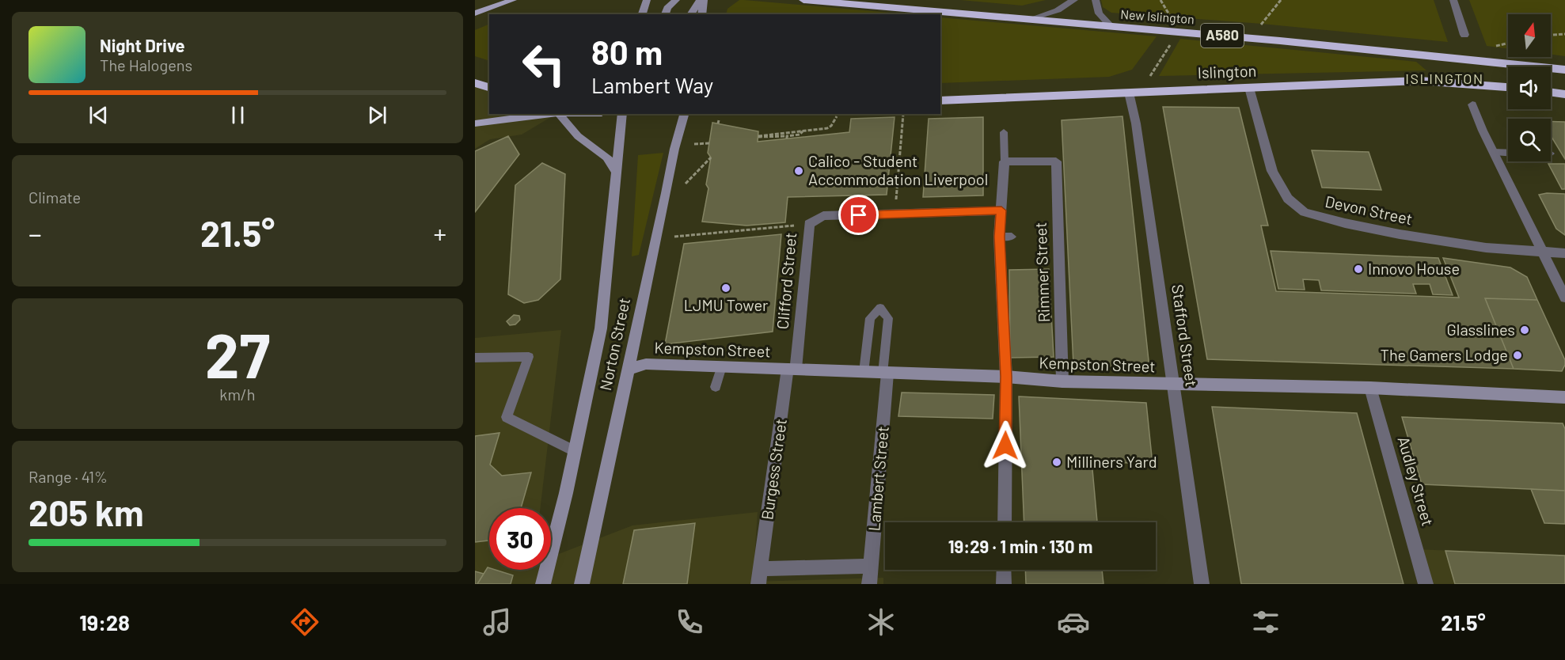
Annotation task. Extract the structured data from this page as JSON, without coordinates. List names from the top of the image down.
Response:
{
  "streets": {
    "highway": ["New Islington", "A580", "Islington"],
    "main road": ["Norton Street", "Kempston Street"],
    "street": [
      "Devon Street",
      "Rimmer Street",
      "Clifford Street",
      "Stafford Street",
      "Burgess Street",
      "Lambert Street",
      "Audley Street"
    ]
  },
  "crossings": [
    ["Islington", "Devon Street"],
    ["Islington", "Stafford Street"],
    ["Rimmer Street", "Kempston Street"],
    ["Clifford Street", "Kempston Street"],
    ["Clifford Street", "Burgess Street"],
    ["Stafford Street", "Kempston Street"],
    ["Norton Street", "Kempston Street"],
    ["Kempston Street", "Burgess Street"],
    ["Kempston Street", "Lambert Street"],
    ["Kempston Street", "Audley Street"],
    ["Burgess Street", "Lambert Street"]
  ],
  "districts": ["ISLINGTON"],
  "places": [
    "Calico - Student Accommodation Liverpool",
    "Innovo House",
    "LJMU Tower",
    "Glasslines",
    "The Gamers Lodge",
    "Milliners Yard"
  ],
  "north": "top",
  "page": {
    "turn": ["80 m", "Lambert Way"],
    "song": ["Night Drive", "The Halogens"],
    "tile": [
      "Climate",
      ["27", "km/h"],
      ["Range · 41%", "205 km"]
    ],
    "heat": ["−", "21.5°", "+"],
    "limit": "30",
    "trip": "19:29 · 1 min · 130 m",
    "tabs": ["19:28", "21.5°"]
  }
}
